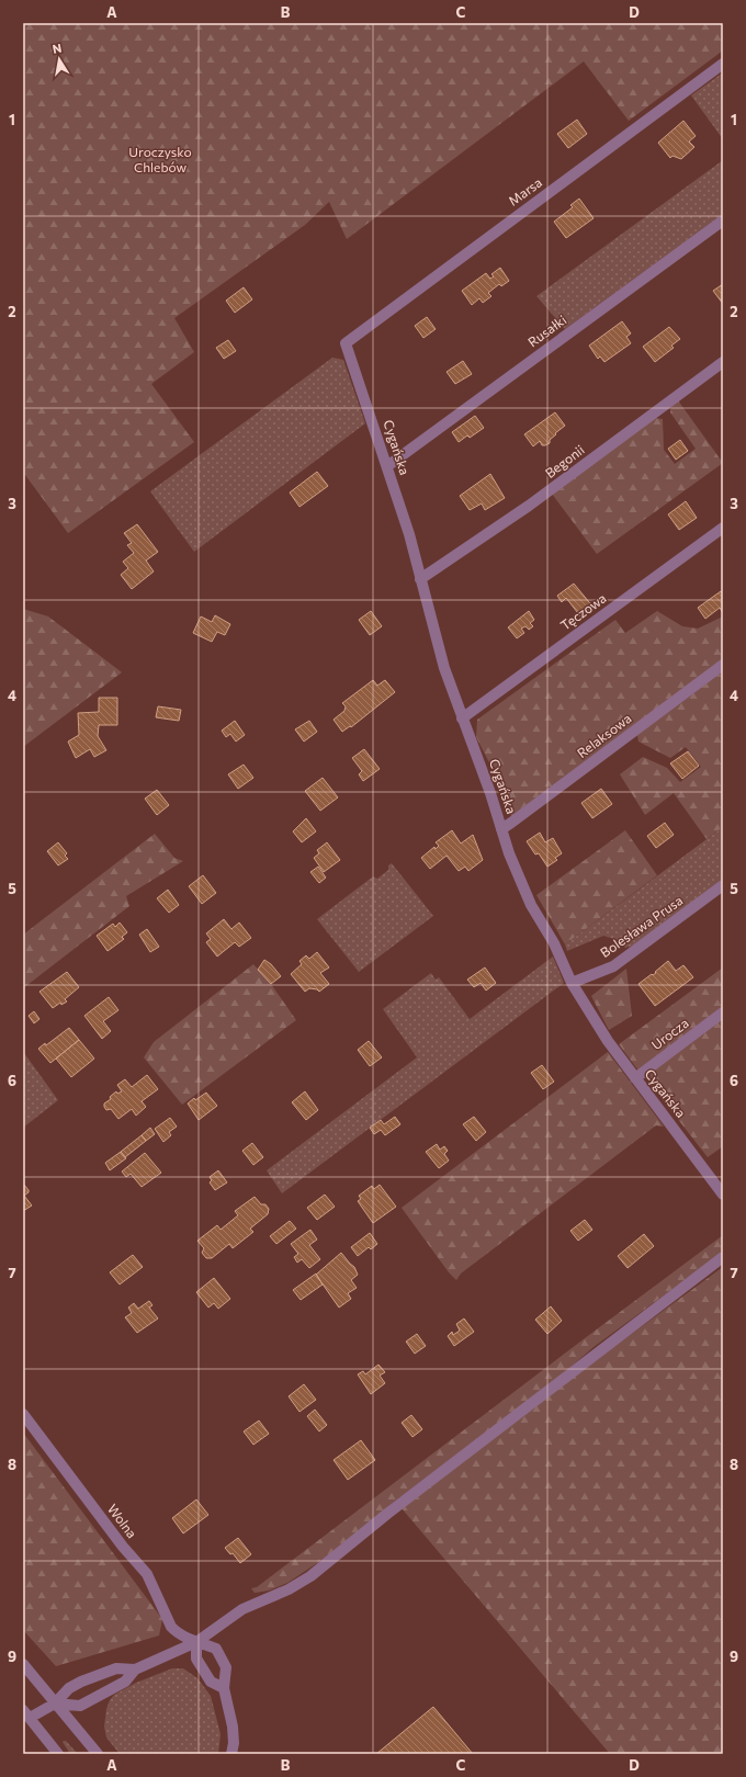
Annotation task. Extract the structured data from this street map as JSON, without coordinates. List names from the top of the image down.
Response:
{
  "streets": {
    "street": [
      "Marsa",
      "Rusałki",
      "Cygańska",
      "Begonii",
      "Tęczowa",
      "Relaksowa",
      "Bolesława Prusa",
      "Urocza",
      "Wolna"
    ]
  },
  "crossings": [
    ["Marsa", "Cygańska"],
    ["Rusałki", "Cygańska"],
    ["Cygańska", "Begonii"],
    ["Cygańska", "Tęczowa"],
    ["Cygańska", "Relaksowa"],
    ["Cygańska", "Bolesława Prusa"],
    ["Cygańska", "Urocza"]
  ],
  "parks": ["Uroczysko Chlebów"],
  "north": "top",
  "grid": {
    "columns": [
      "A",
      "B",
      "C",
      "D"
    ],
    "rows": [
      "1",
      "2",
      "3",
      "4",
      "5",
      "6",
      "7",
      "8",
      "9"
    ]
  }
}
